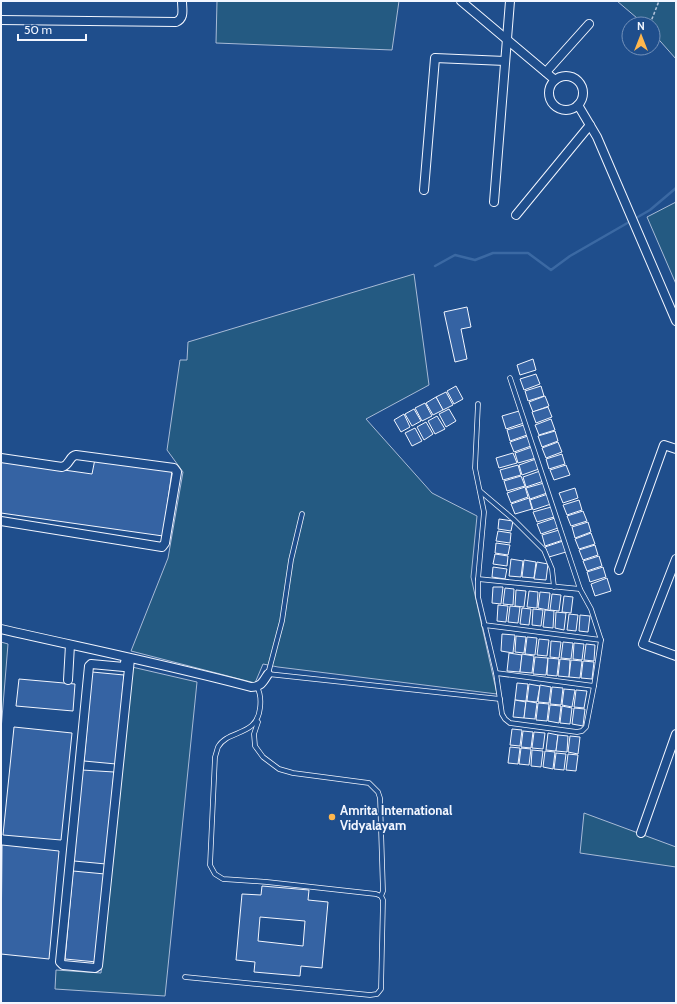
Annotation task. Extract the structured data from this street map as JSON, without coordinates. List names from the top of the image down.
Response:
{
  "places": ["Amrita International Vidyalayam"],
  "scale_bar": "50 m",
  "north": "top"
}
